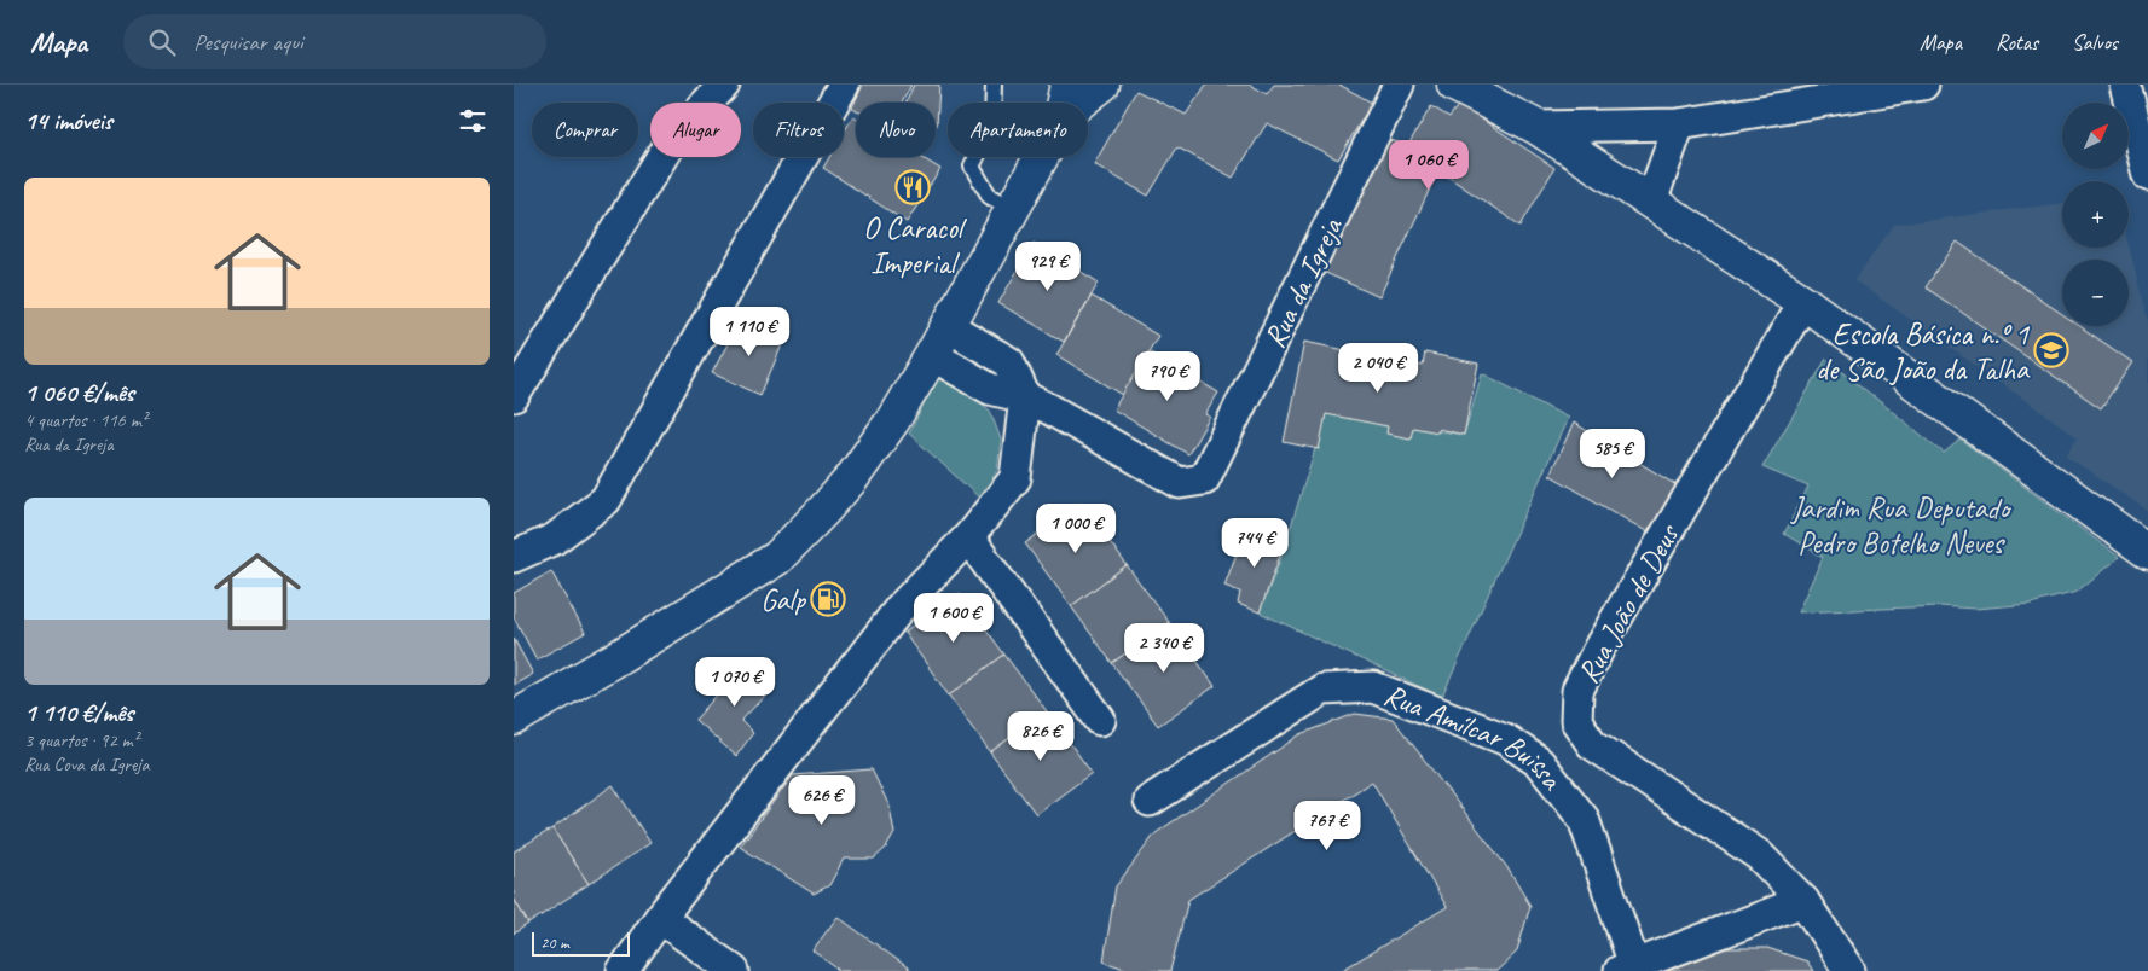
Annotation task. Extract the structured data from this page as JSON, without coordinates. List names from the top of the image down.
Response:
{
  "streets": {
    "street": ["Rua da Igreja", "Rua João de Deus", "Rua Amílcar Buissa"]
  },
  "parks": ["Jardim Rua Deputado Pedro Botelho Neves"],
  "places": {
    "restaurant": ["O Caracol Imperial"],
    "school or university": ["Escola Básica n.º 1 de São João da Talha"],
    "fuel station": ["Galp"]
  },
  "scale_bar": "20 m",
  "north": "top right",
  "page": {
    "header": "Mapa",
    "search": "Pesquisar aqui",
    "nav": ["Mapa", "Rotas", "Salvos"],
    "heading": "14 imóveis",
    "map_buttons": ["+", "−"],
    "chip": [
      "Comprar",
      "Alugar",
      "Filtros",
      "Novo",
      "Apartamento"
    ],
    "price": [
      "1 060 €",
      "929 €",
      "1 110 €",
      "2 040 €",
      "790 €",
      "585 €",
      "1 000 €",
      "744 €",
      "1 600 €",
      "2 340 €",
      "1 070 €",
      "826 €",
      "626 €",
      "767 €"
    ],
    "list": [
      {
        "name": "1 060 €/mês",
        "note": "4 quartos · 116 m² · Rua da Igreja"
      },
      {
        "name": "1 110 €/mês",
        "note": "3 quartos · 92 m² · Rua Cova da Igreja"
      }
    ],
    "scale": "20 m"
  }
}
